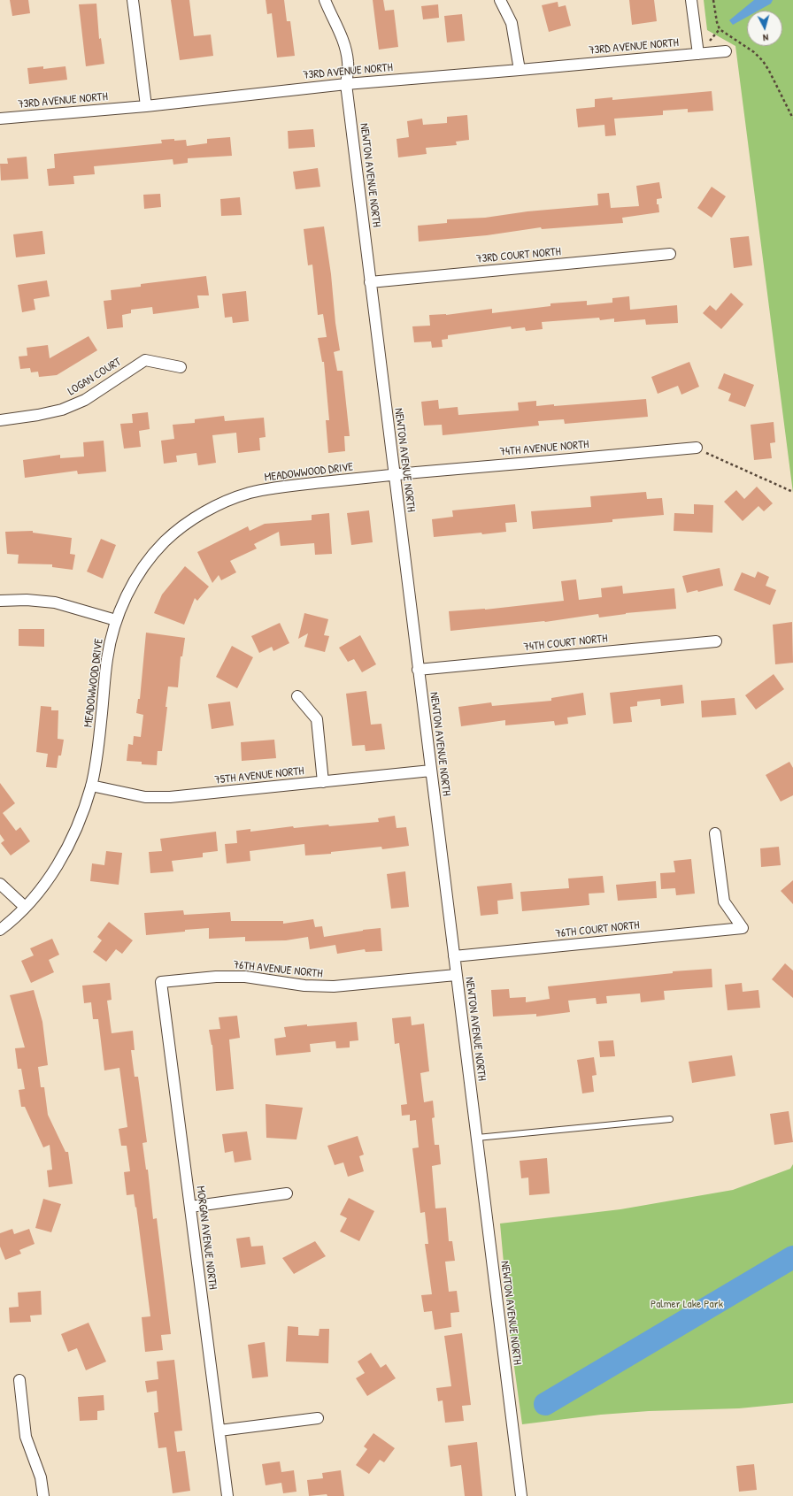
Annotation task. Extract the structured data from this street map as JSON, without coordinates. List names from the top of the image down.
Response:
{
  "streets": {
    "street": [
      "73RD AVENUE NORTH",
      "NEWTON AVENUE NORTH",
      "73RD COURT NORTH",
      "LOGAN COURT",
      "74TH AVENUE NORTH",
      "MEADOWWOOD DRIVE",
      "74TH COURT NORTH",
      "75TH AVENUE NORTH",
      "76TH COURT NORTH",
      "76TH AVENUE NORTH",
      "MORGAN AVENUE NORTH"
    ]
  },
  "crossings": [
    ["73RD AVENUE NORTH", "NEWTON AVENUE NORTH"],
    ["NEWTON AVENUE NORTH", "73RD COURT NORTH"],
    ["NEWTON AVENUE NORTH", "74TH AVENUE NORTH"],
    ["NEWTON AVENUE NORTH", "MEADOWWOOD DRIVE"],
    ["NEWTON AVENUE NORTH", "74TH COURT NORTH"],
    ["NEWTON AVENUE NORTH", "75TH AVENUE NORTH"],
    ["NEWTON AVENUE NORTH", "76TH COURT NORTH"],
    ["NEWTON AVENUE NORTH", "76TH AVENUE NORTH"],
    ["74TH AVENUE NORTH", "MEADOWWOOD DRIVE"],
    ["MEADOWWOOD DRIVE", "75TH AVENUE NORTH"],
    ["76TH AVENUE NORTH", "MORGAN AVENUE NORTH"]
  ],
  "parks": ["Palmer Lake Park"],
  "north": "bottom"
}
